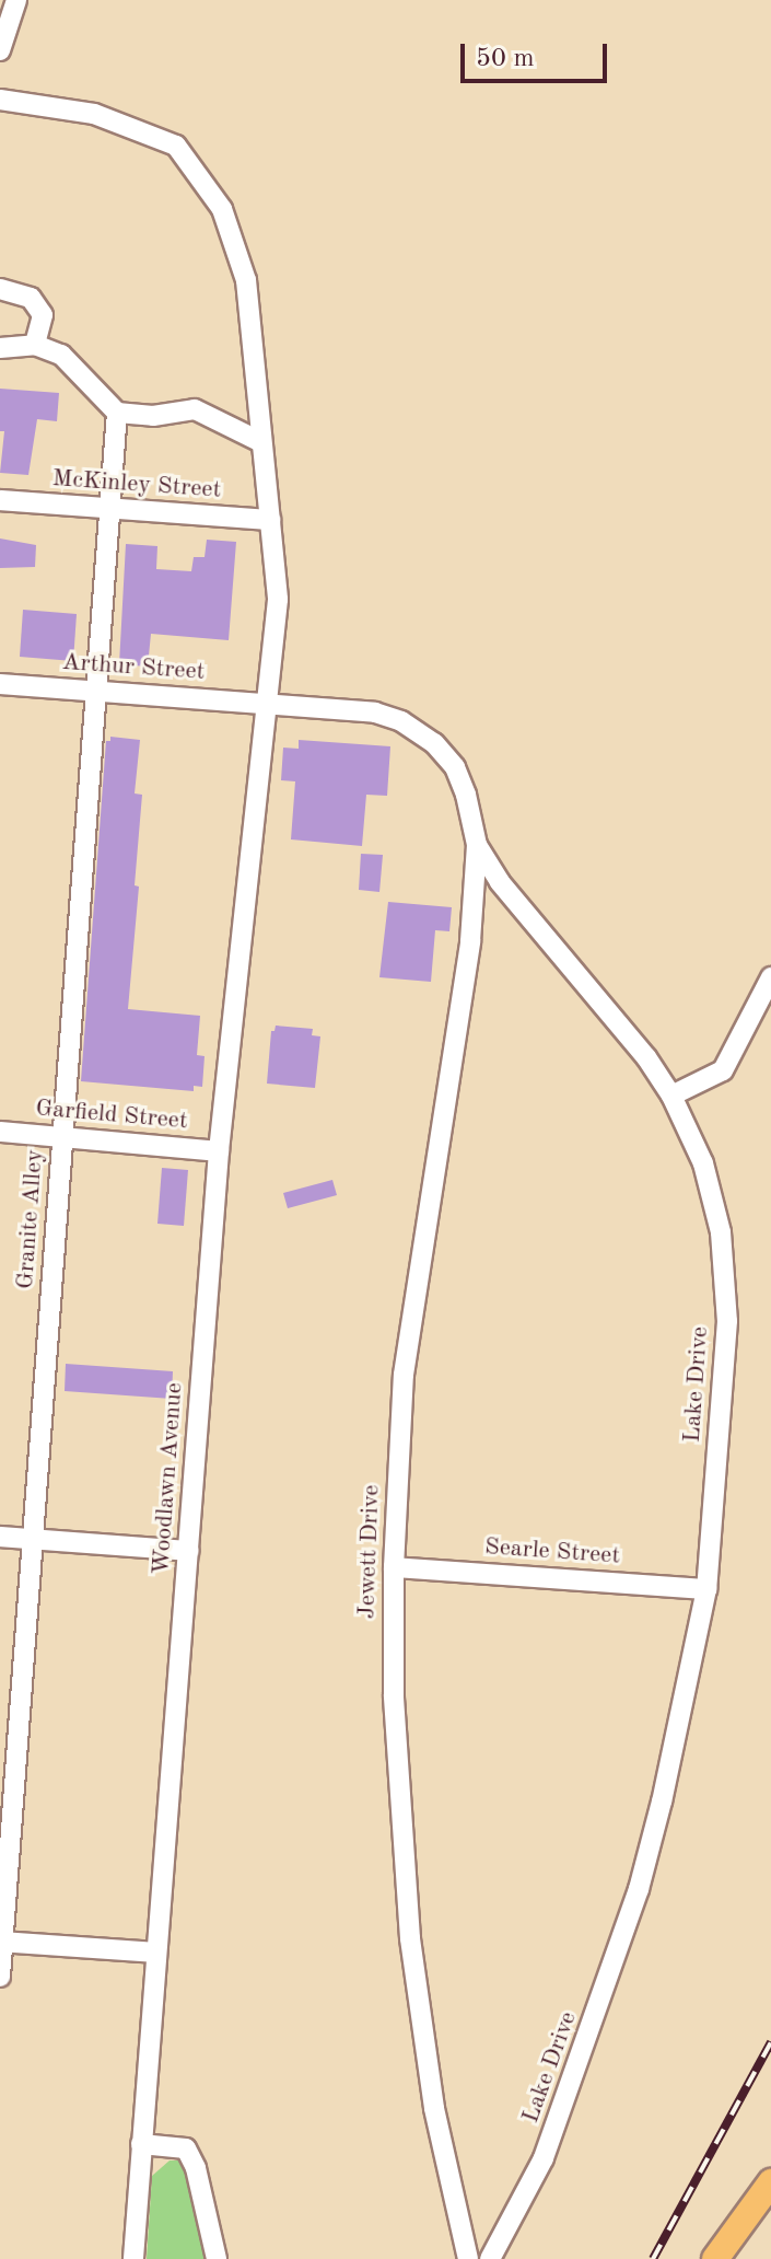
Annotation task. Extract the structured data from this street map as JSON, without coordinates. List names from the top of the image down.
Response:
{
  "streets": {
    "street": [
      "McKinley Street",
      "Arthur Street",
      "Garfield Street",
      "Granite Alley",
      "Lake Drive",
      "Woodlawn Avenue",
      "Jewett Drive",
      "Searle Street"
    ]
  },
  "crossings": [
    ["McKinley Street", "Granite Alley"],
    ["McKinley Street", "Woodlawn Avenue"],
    ["Arthur Street", "Granite Alley"],
    ["Arthur Street", "Lake Drive"],
    ["Arthur Street", "Woodlawn Avenue"],
    ["Garfield Street", "Granite Alley"],
    ["Garfield Street", "Woodlawn Avenue"],
    ["Lake Drive", "Woodlawn Avenue"],
    ["Lake Drive", "Jewett Drive"],
    ["Lake Drive", "Searle Street"],
    ["Jewett Drive", "Searle Street"]
  ],
  "scale_bar": "50 m"
}
